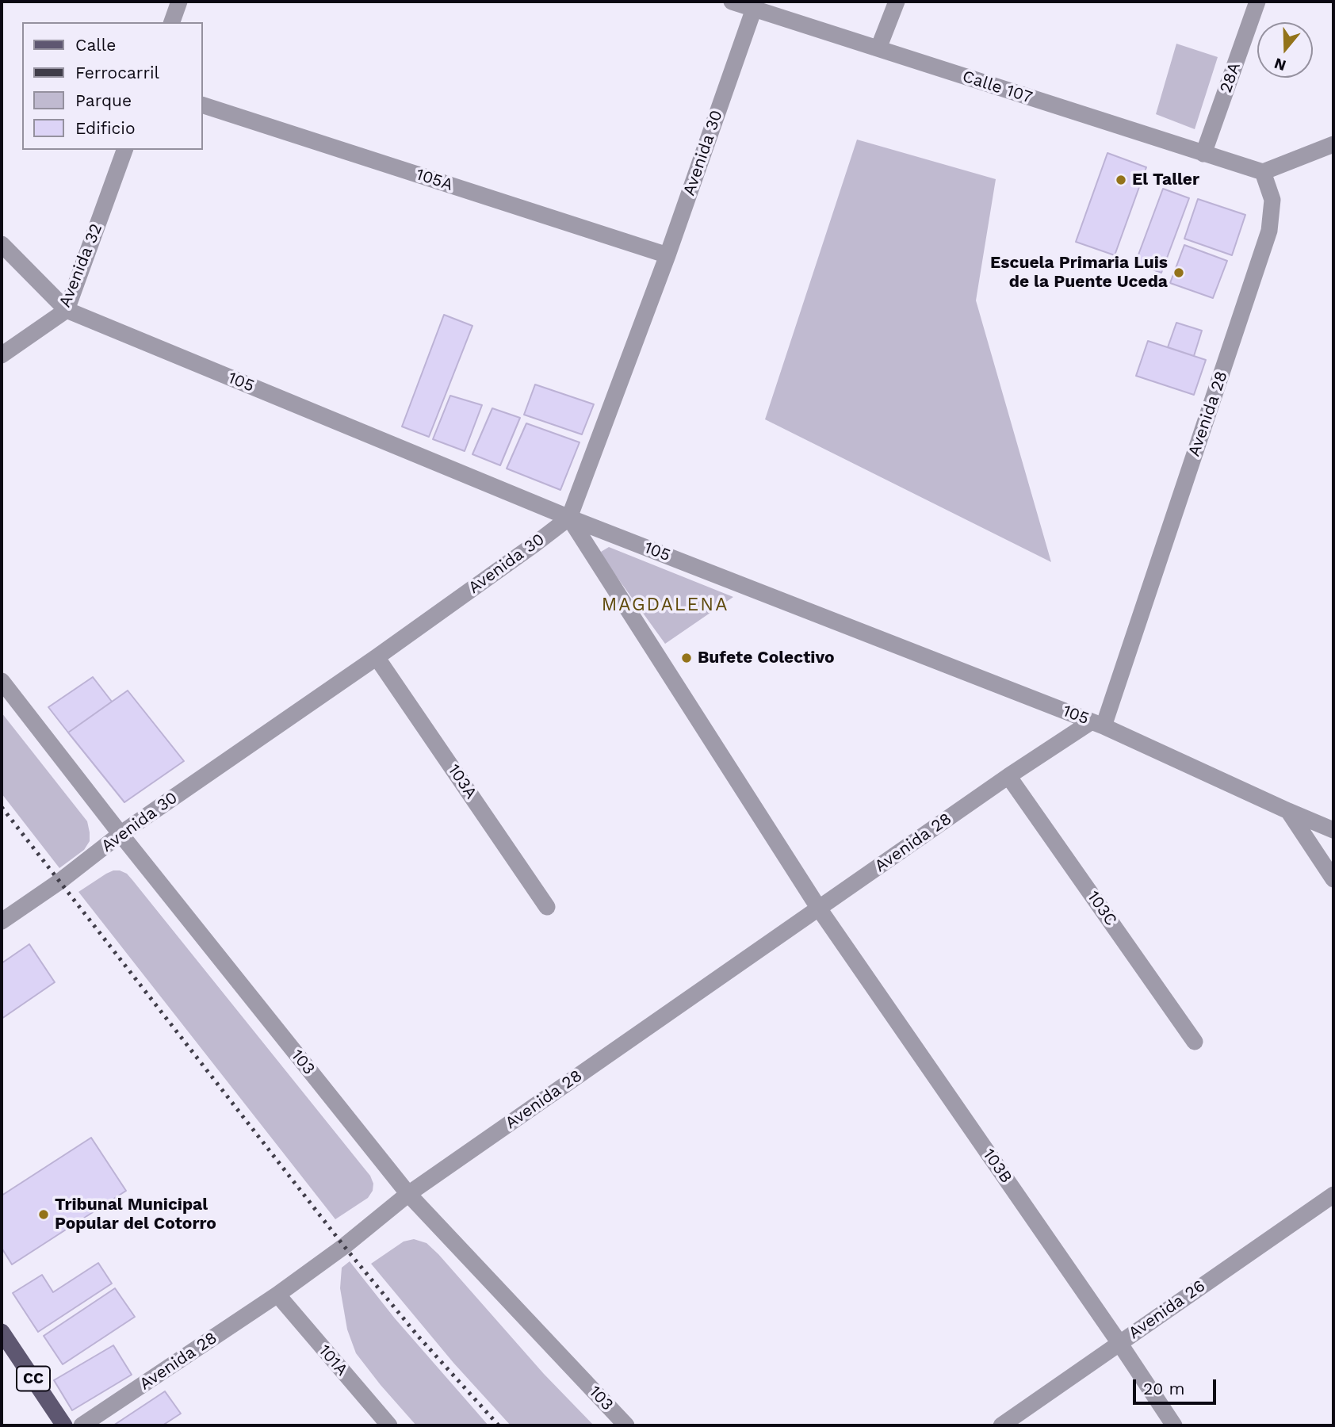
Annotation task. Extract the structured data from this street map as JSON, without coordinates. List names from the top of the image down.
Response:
{
  "streets": {
    "main road": ["CC"],
    "street": [
      "28A",
      "Calle 107",
      "Avenida 30",
      "105A",
      "Avenida 32",
      "105",
      "Avenida 28",
      "103A",
      "103C",
      "103",
      "103B",
      "Avenida 26",
      "101A"
    ]
  },
  "crossings": [
    ["28A", "Calle 107"],
    ["Calle 107", "Avenida 30"],
    ["Calle 107", "Avenida 28"],
    ["Avenida 30", "105A"],
    ["Avenida 30", "105"],
    ["Avenida 30", "103A"],
    ["Avenida 30", "103"],
    ["Avenida 30", "103B"],
    ["Avenida 32", "105"],
    ["105", "Avenida 28"],
    ["105", "103B"],
    ["Avenida 28", "103C"],
    ["Avenida 28", "103"],
    ["Avenida 28", "103B"],
    ["Avenida 28", "101A"],
    ["103B", "Avenida 26"]
  ],
  "districts": ["MAGDALENA"],
  "places": [
    "El Taller",
    "Escuela Primaria Luis de la Puente Uceda",
    "Bufete Colectivo",
    "Tribunal Municipal Popular del Cotorro"
  ],
  "legend": [
    "Calle",
    "Ferrocarril",
    "Parque",
    "Edificio"
  ],
  "scale_bar": "20 m",
  "north": "bottom"
}
